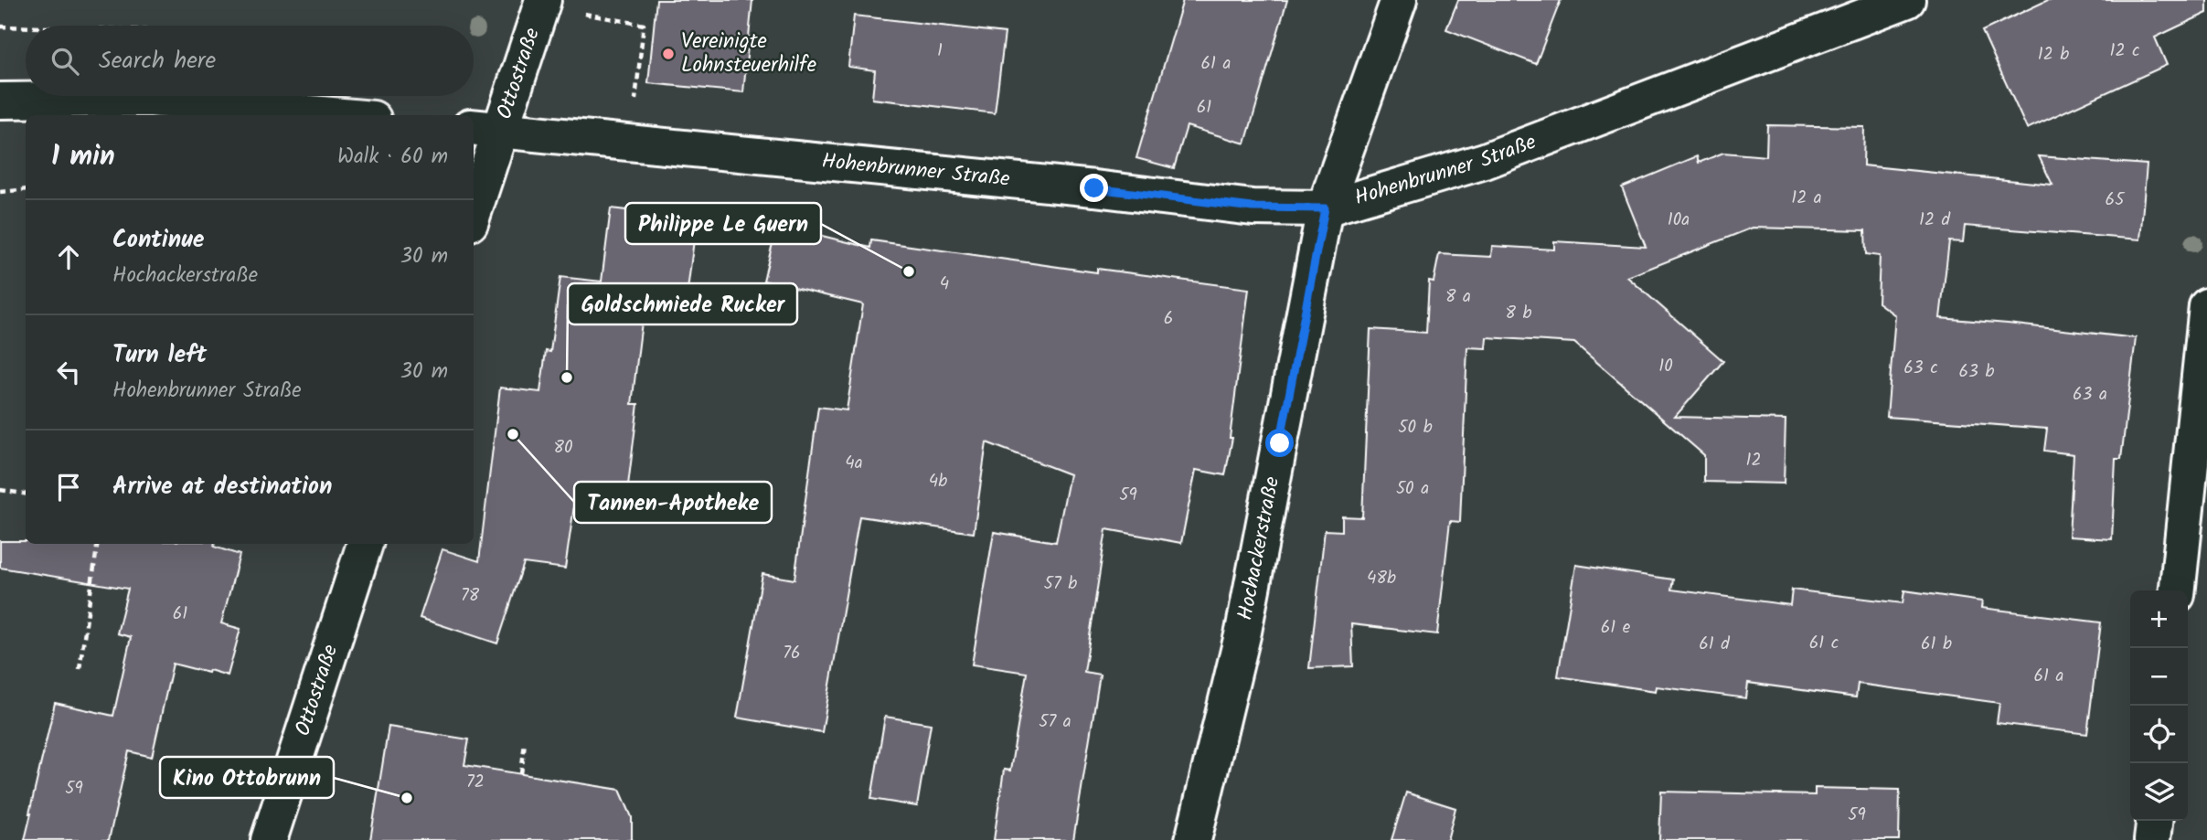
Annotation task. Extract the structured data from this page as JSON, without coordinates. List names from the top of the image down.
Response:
{
  "streets": {
    "street": ["Ottostraße", "Hohenbrunner Straße", "Hochackerstraße"]
  },
  "crossings": [
    ["Ottostraße", "Hohenbrunner Straße"],
    ["Hohenbrunner Straße", "Hochackerstraße"]
  ],
  "places": [
    "Vereinigte Lohnsteuerhilfe",
    "Philippe Le Guern",
    "Goldschmiede Rucker",
    "Tannen-Apotheke",
    "Kino Ottobrunn"
  ],
  "house_numbers": [
    "1",
    "12 c",
    "12 b",
    "61 a",
    "61",
    "12 a",
    "65",
    "10a",
    "12 d",
    "4",
    "8 a",
    "8 b",
    "6",
    "10",
    "63 c",
    "63 b",
    "63 a",
    "50 b",
    "80",
    "12",
    "4a",
    "4b",
    "50 a",
    "59",
    "48b",
    "57 b",
    "78",
    "61",
    "61 e",
    "61 c",
    "61 d",
    "61 b",
    "76",
    "61 a",
    "57 a",
    "72",
    "59",
    "59"
  ],
  "page": {
    "search": "Search here",
    "heading": ["1 min", "Walk · 60 m"],
    "list": [
      ["Continue", "Hochackerstraße", "30 m"],
      ["Turn left", "Hohenbrunner Straße", "30 m"],
      "Arrive at destination"
    ],
    "map_buttons": ["+", "−"]
  }
}
